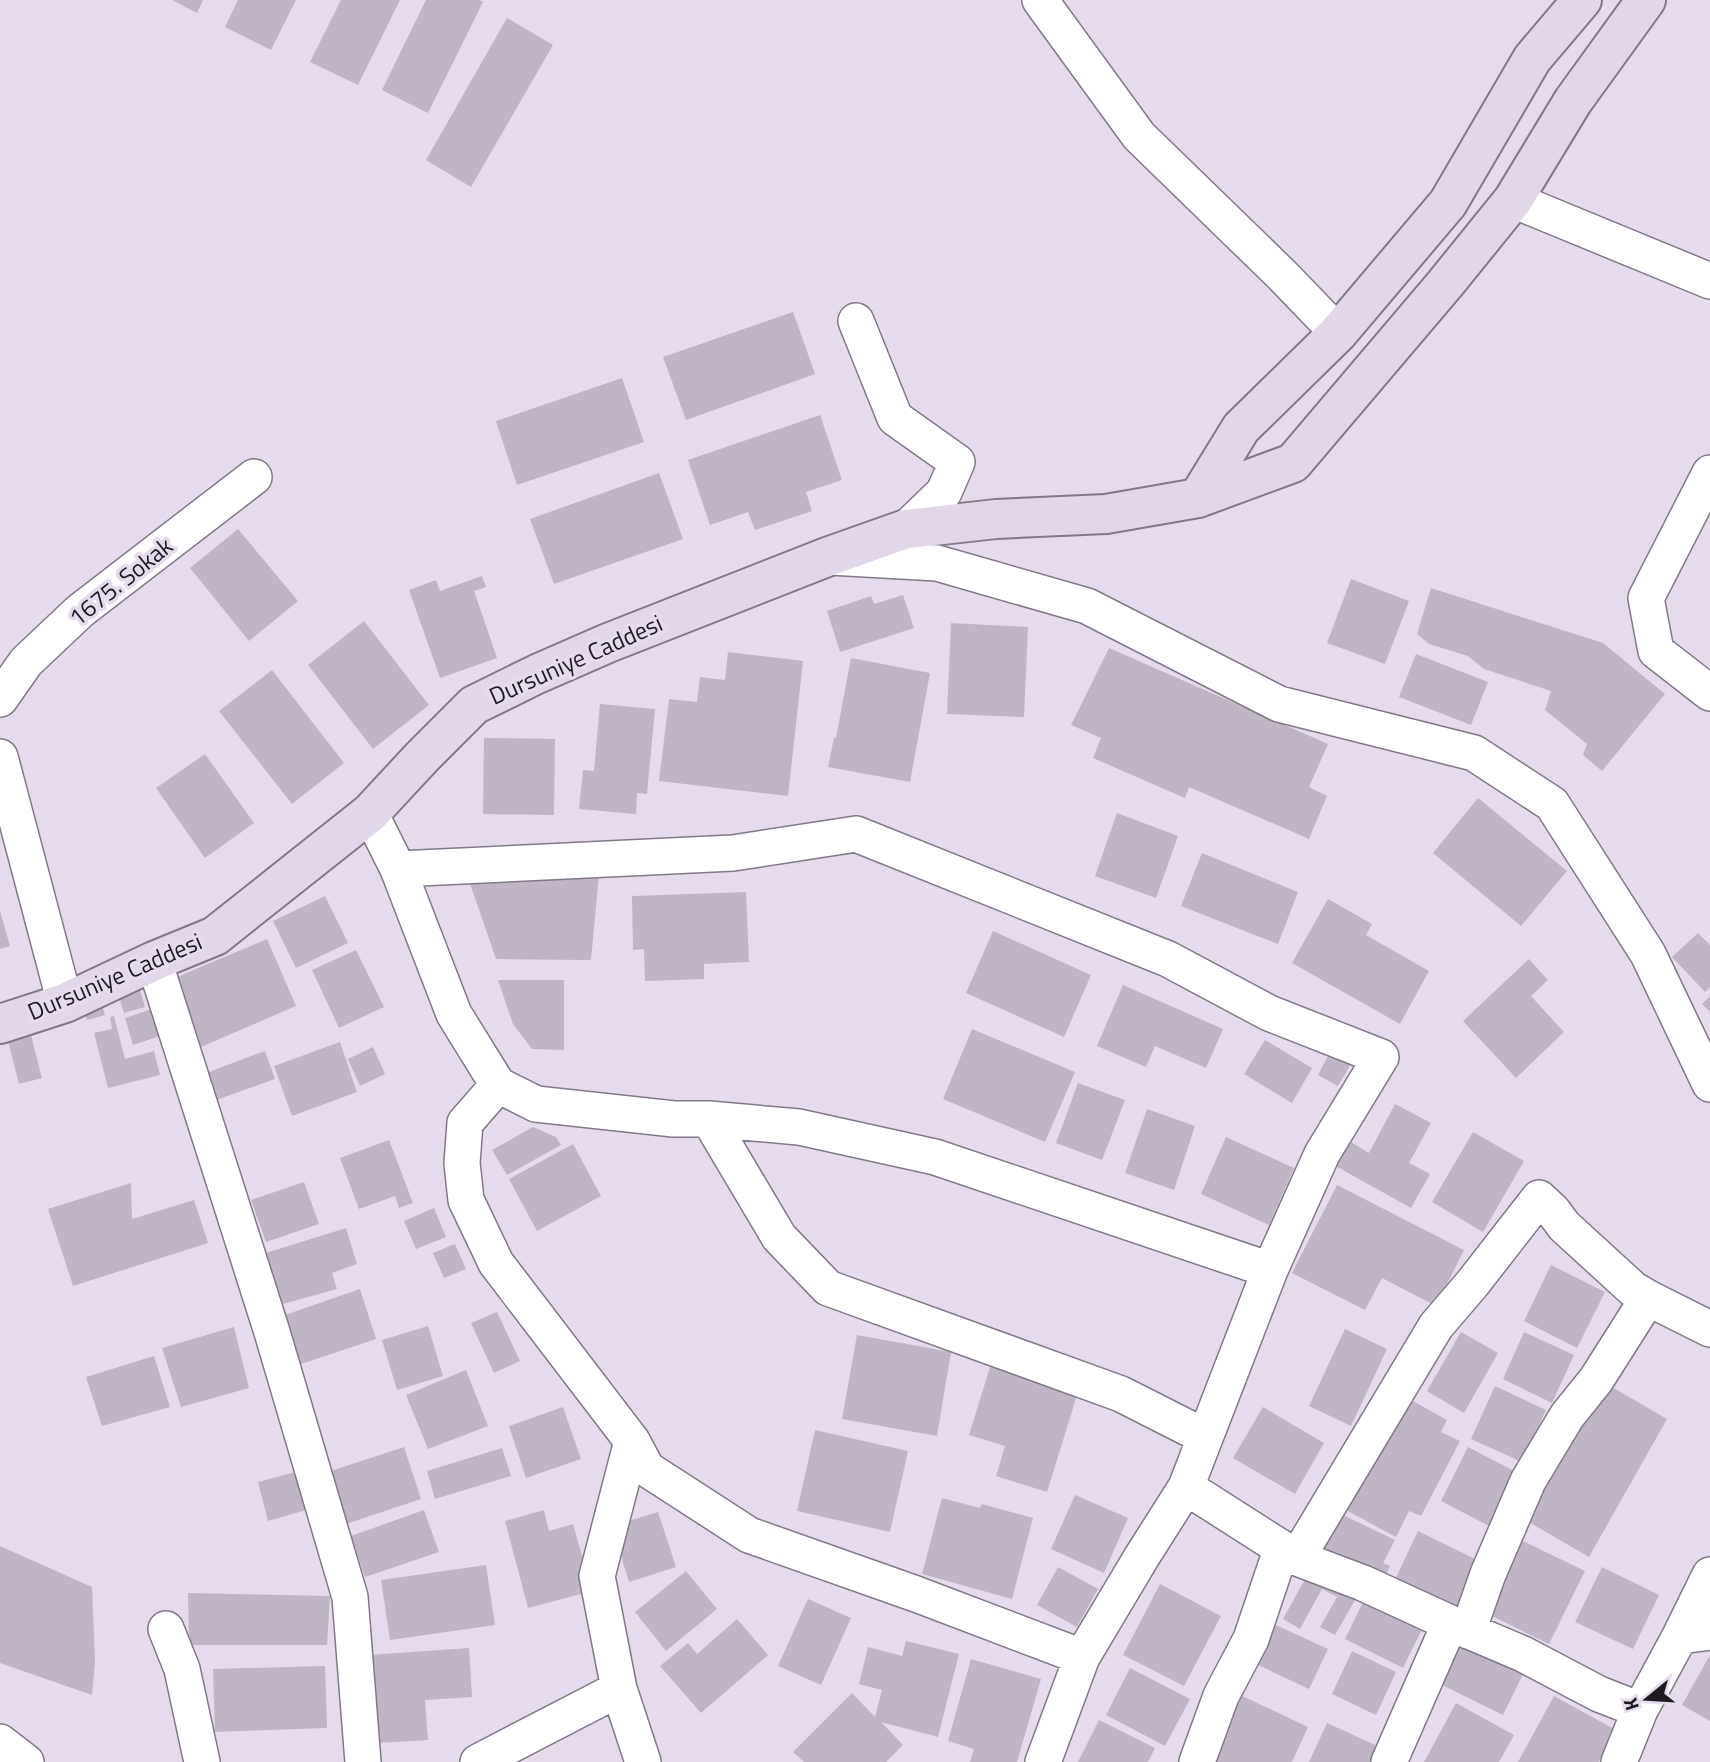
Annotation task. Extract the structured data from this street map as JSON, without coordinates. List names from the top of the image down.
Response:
{
  "streets": {
    "street": ["1675. Sokak", "Dursuniye Caddesi"]
  },
  "north": "left"
}
